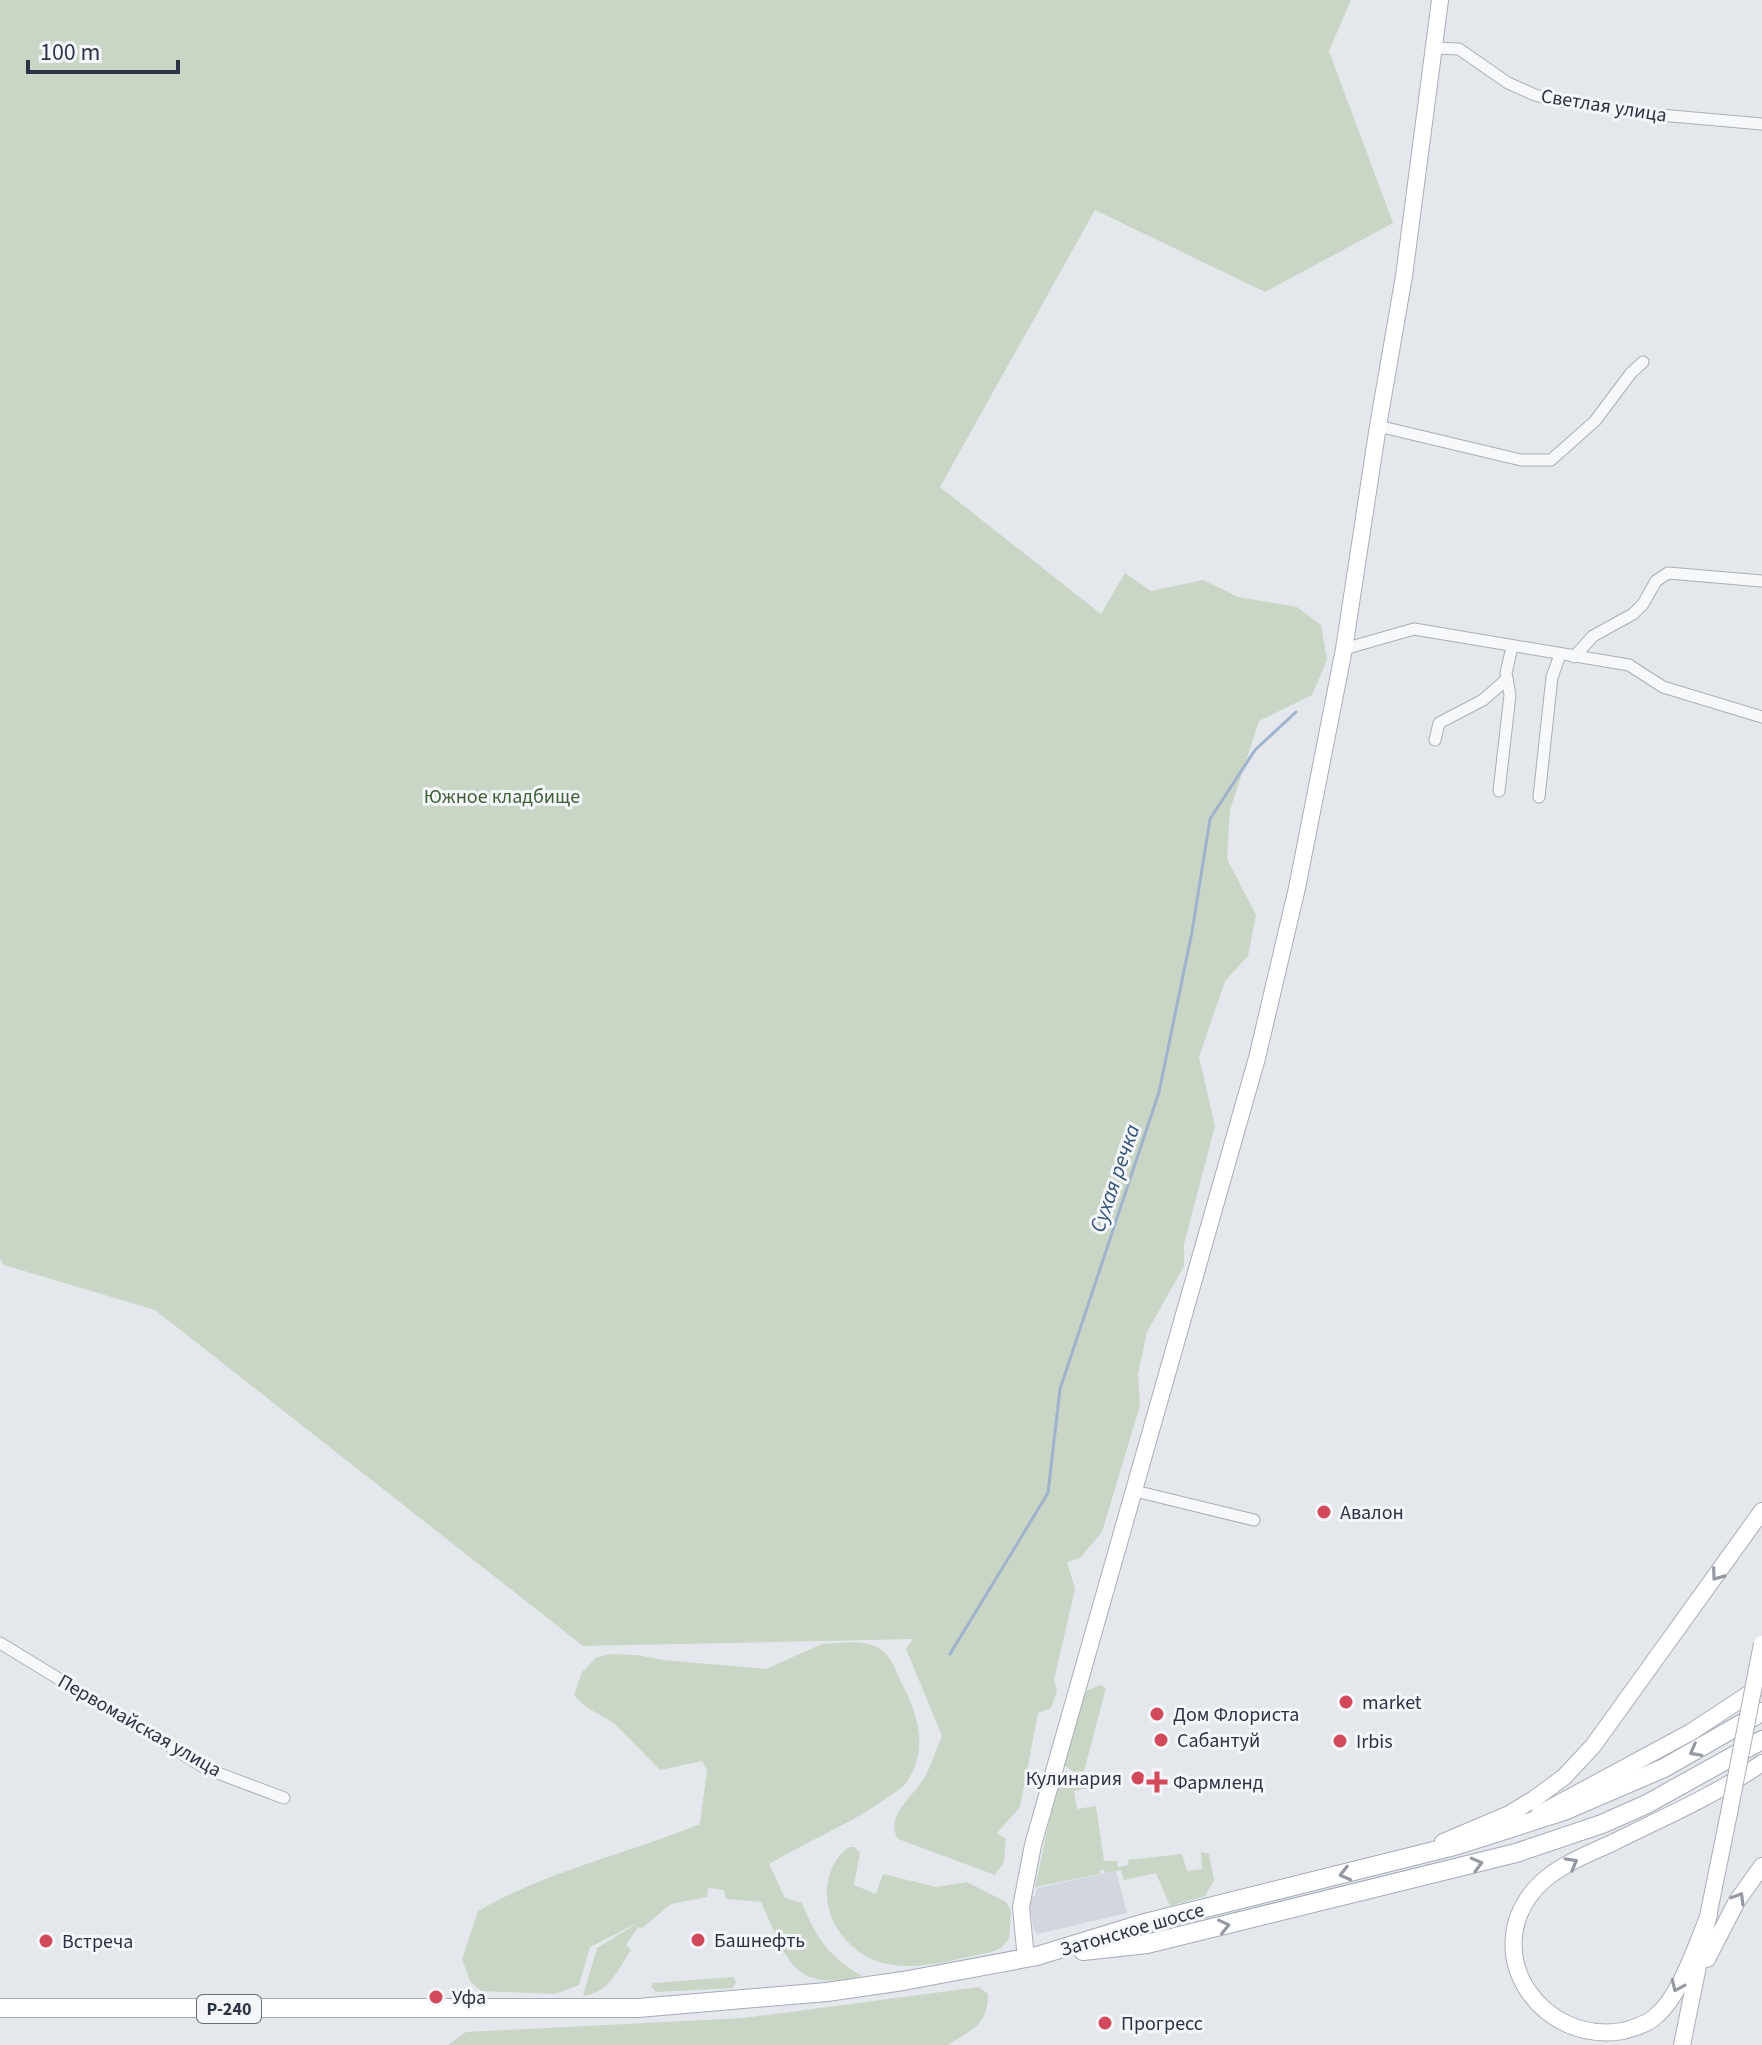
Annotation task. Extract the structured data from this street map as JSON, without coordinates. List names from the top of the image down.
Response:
{
  "streets": {
    "main road": ["Затонское шоссе", "Р-240"],
    "street": ["Светлая улица", "Первомайская улица"]
  },
  "crossings": [
    ["Затонское шоссе", "Р-240"]
  ],
  "water": ["Сухая речка"],
  "parks": ["Южное кладбище"],
  "places": {
    "other": [
      "Авалон",
      "market",
      "Дом Флориста",
      "Сабантуй",
      "Irbis",
      "Кулинария",
      "Башнефть",
      "Встреча",
      "Уфа",
      "Прогресс"
    ],
    "health": ["Фармленд"]
  },
  "scale_bar": "100 m"
}
